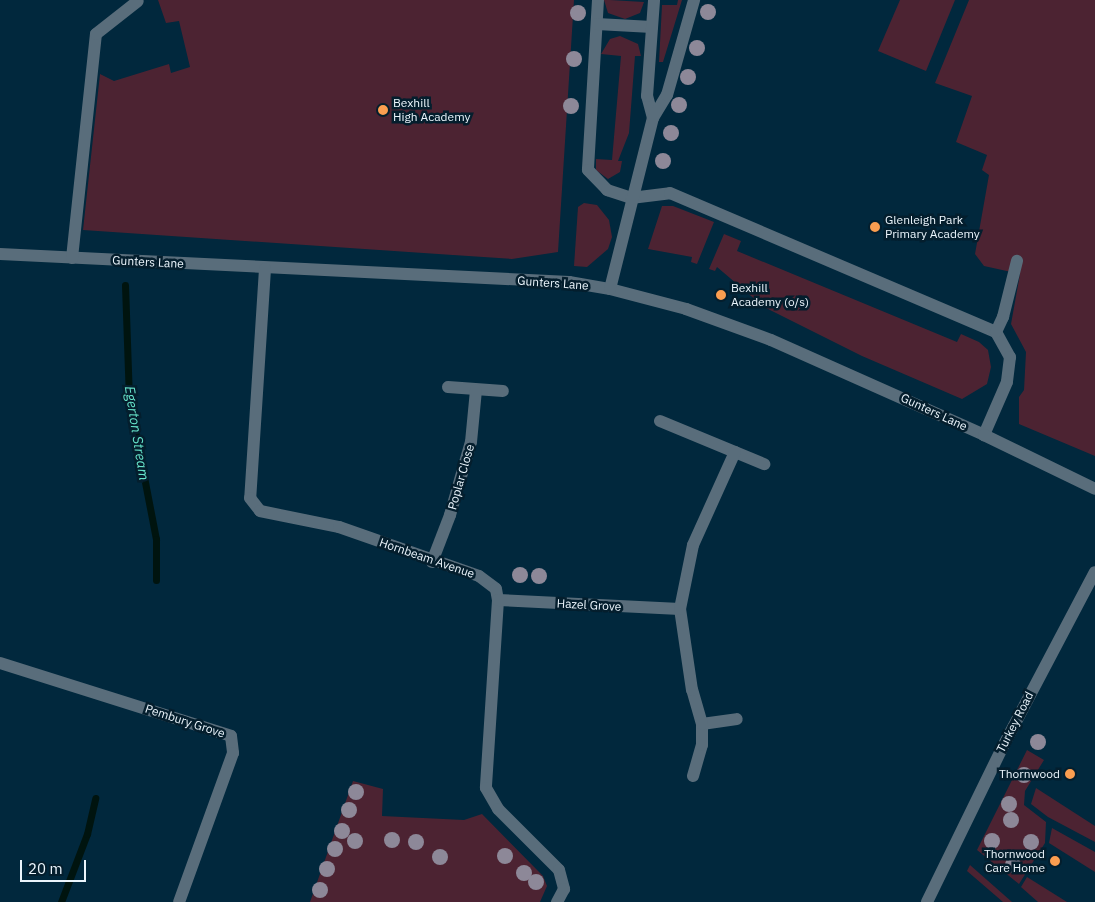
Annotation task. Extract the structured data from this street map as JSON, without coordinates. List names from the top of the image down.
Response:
{
  "streets": {
    "street": [
      "Gunters Lane",
      "Poplar Close",
      "Hornbeam Avenue",
      "Hazel Grove",
      "Pembury Grove",
      "Turkey Road"
    ]
  },
  "crossings": [
    ["Gunters Lane", "Hornbeam Avenue"],
    ["Poplar Close", "Hornbeam Avenue"],
    ["Hornbeam Avenue", "Hazel Grove"]
  ],
  "water": ["Egerton Stream"],
  "places": [
    "Bexhill High Academy",
    "Glenleigh Park Primary Academy",
    "Bexhill Academy (o/s)",
    "Thornwood",
    "Thornwood Care Home"
  ],
  "scale_bar": "20 m"
}
